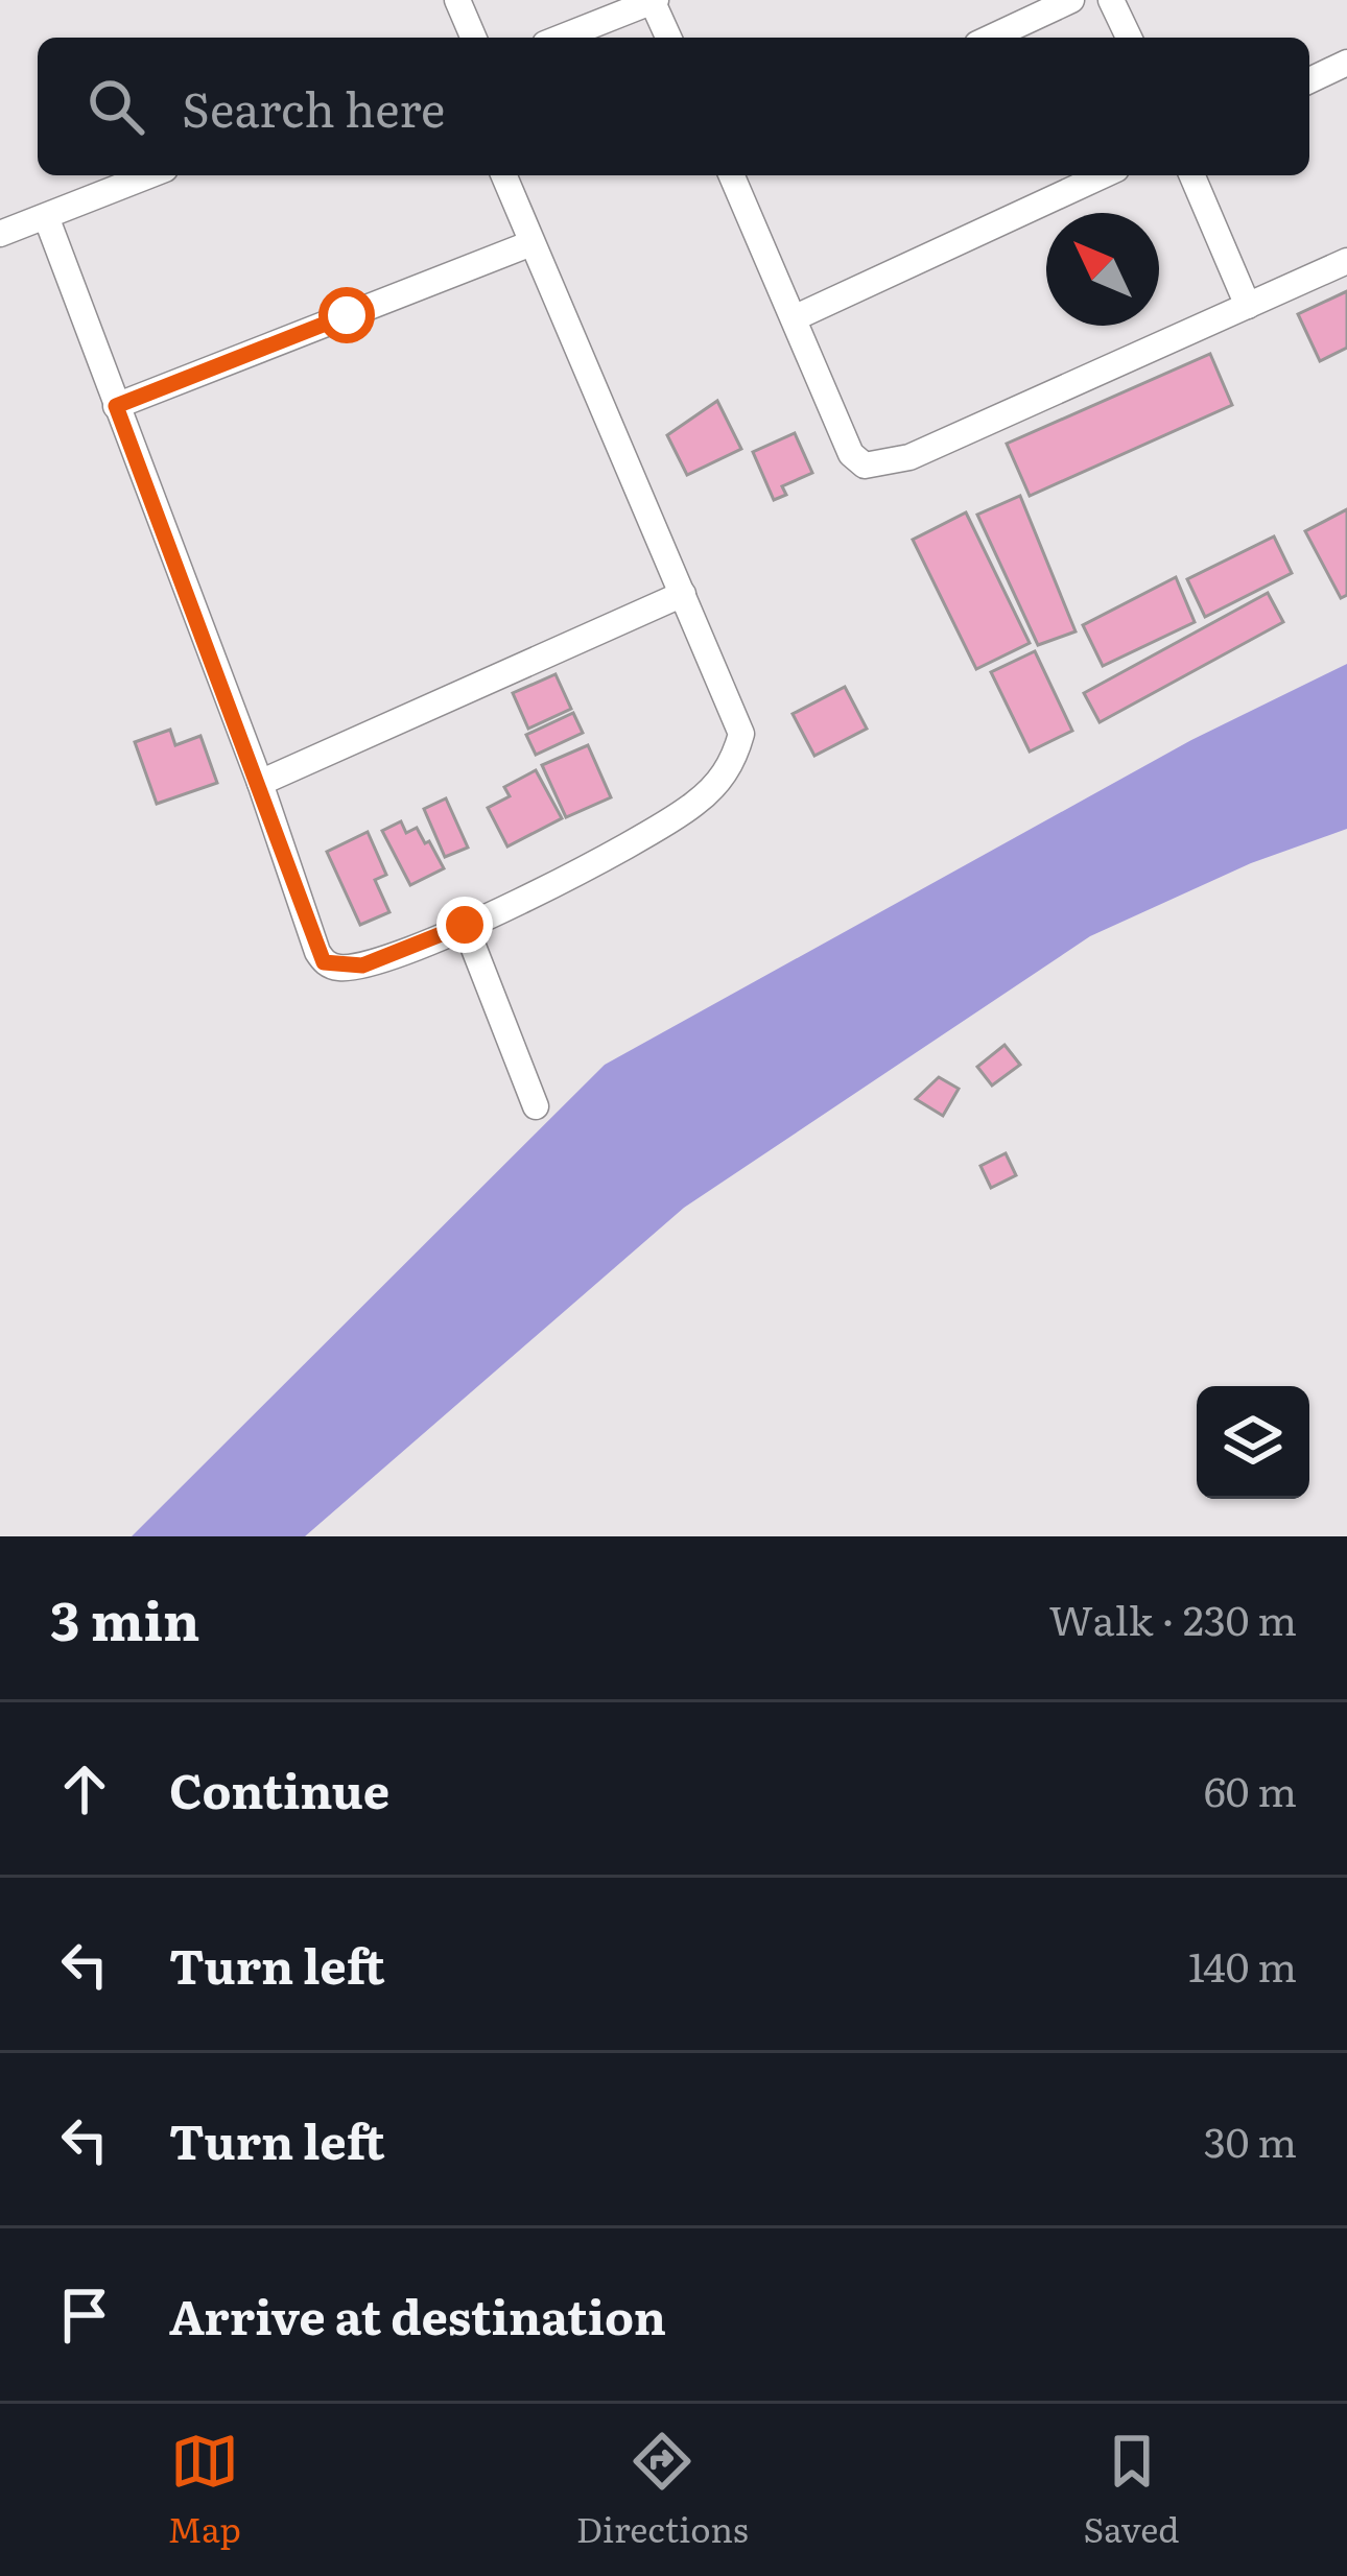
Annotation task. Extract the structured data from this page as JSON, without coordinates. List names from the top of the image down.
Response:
{
  "north": "top left",
  "page": {
    "search": "Search here",
    "heading": ["3 min", "Walk · 230 m"],
    "list": [
      ["Continue", "60 m"],
      ["Turn left", "140 m"],
      ["Turn left", "30 m"],
      "Arrive at destination"
    ],
    "nav": ["Map", "Directions", "Saved"]
  }
}
